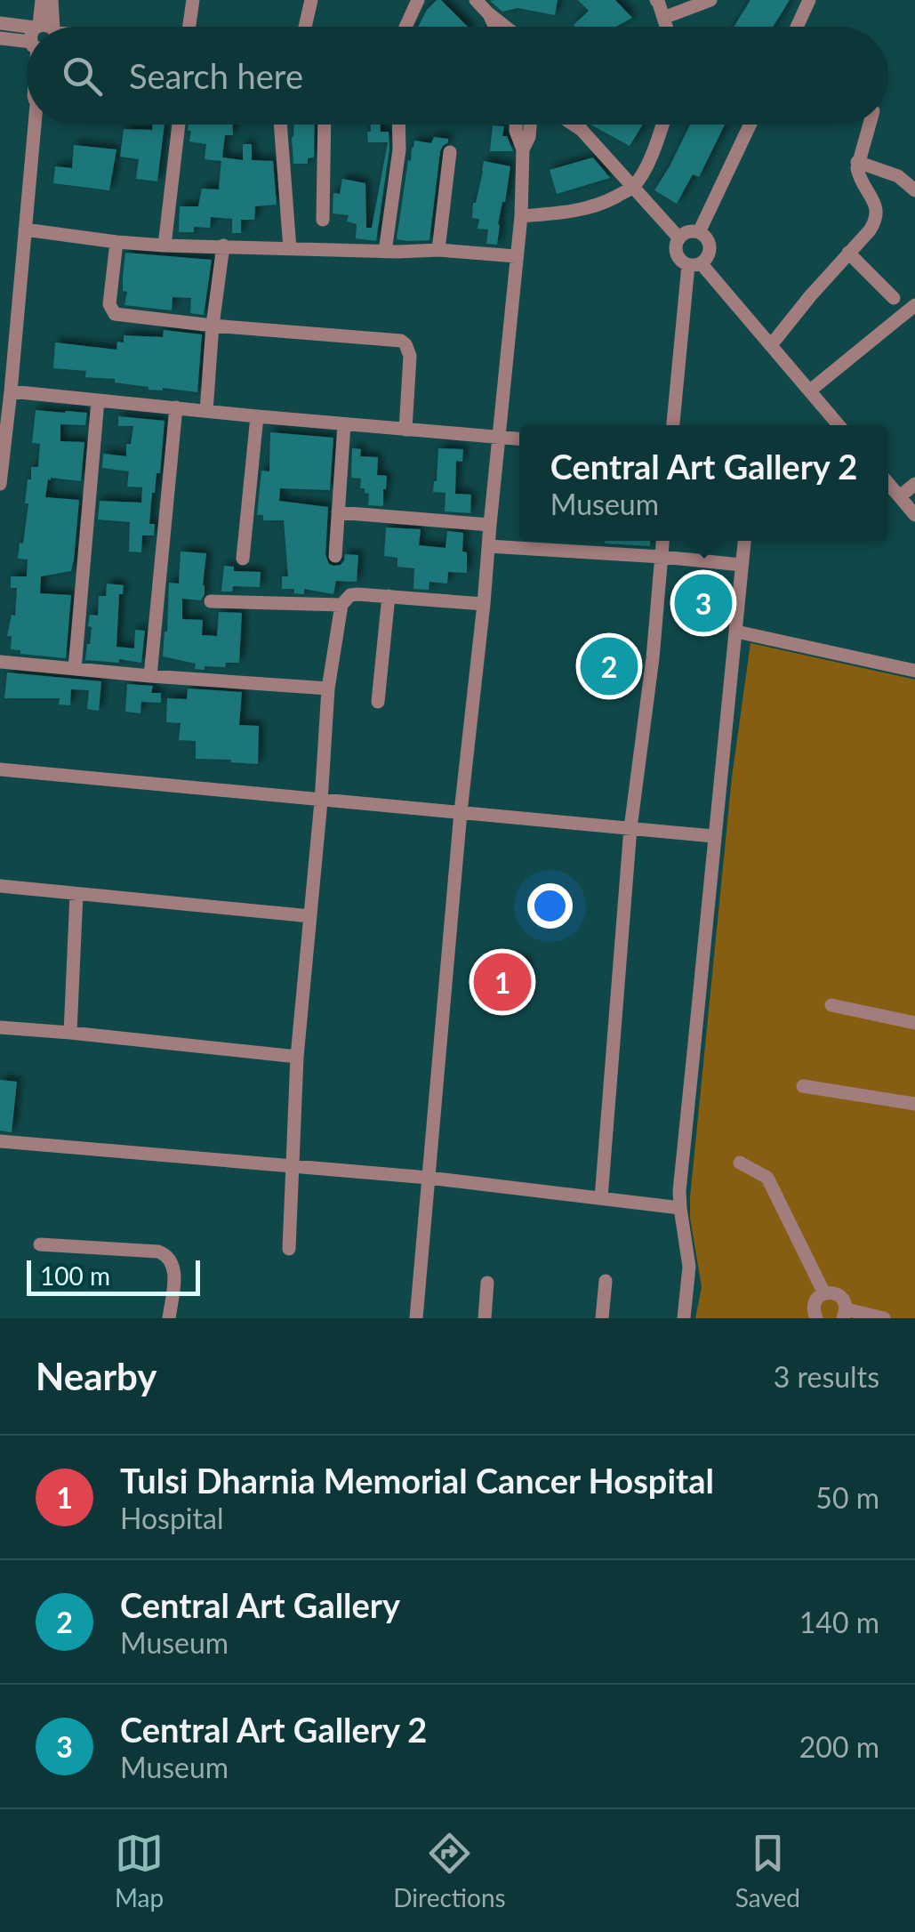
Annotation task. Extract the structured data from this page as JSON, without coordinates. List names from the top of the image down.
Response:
{
  "scale_bar": "100 m",
  "page": {
    "search": "Search here",
    "popup": ["Central Art Gallery 2", "Museum"],
    "pins": ["3", "2", "1"],
    "scale": "100 m",
    "heading": ["Nearby", "3 results"],
    "list": [
      {
        "mark": "1",
        "name": "Tulsi Dharnia Memorial Cancer Hospital",
        "note": "Hospital",
        "value": "50 m"
      },
      {
        "mark": "2",
        "name": "Central Art Gallery",
        "note": "Museum",
        "value": "140 m"
      },
      {
        "mark": "3",
        "name": "Central Art Gallery 2",
        "note": "Museum",
        "value": "200 m"
      }
    ],
    "nav": ["Map", "Directions", "Saved"]
  }
}
